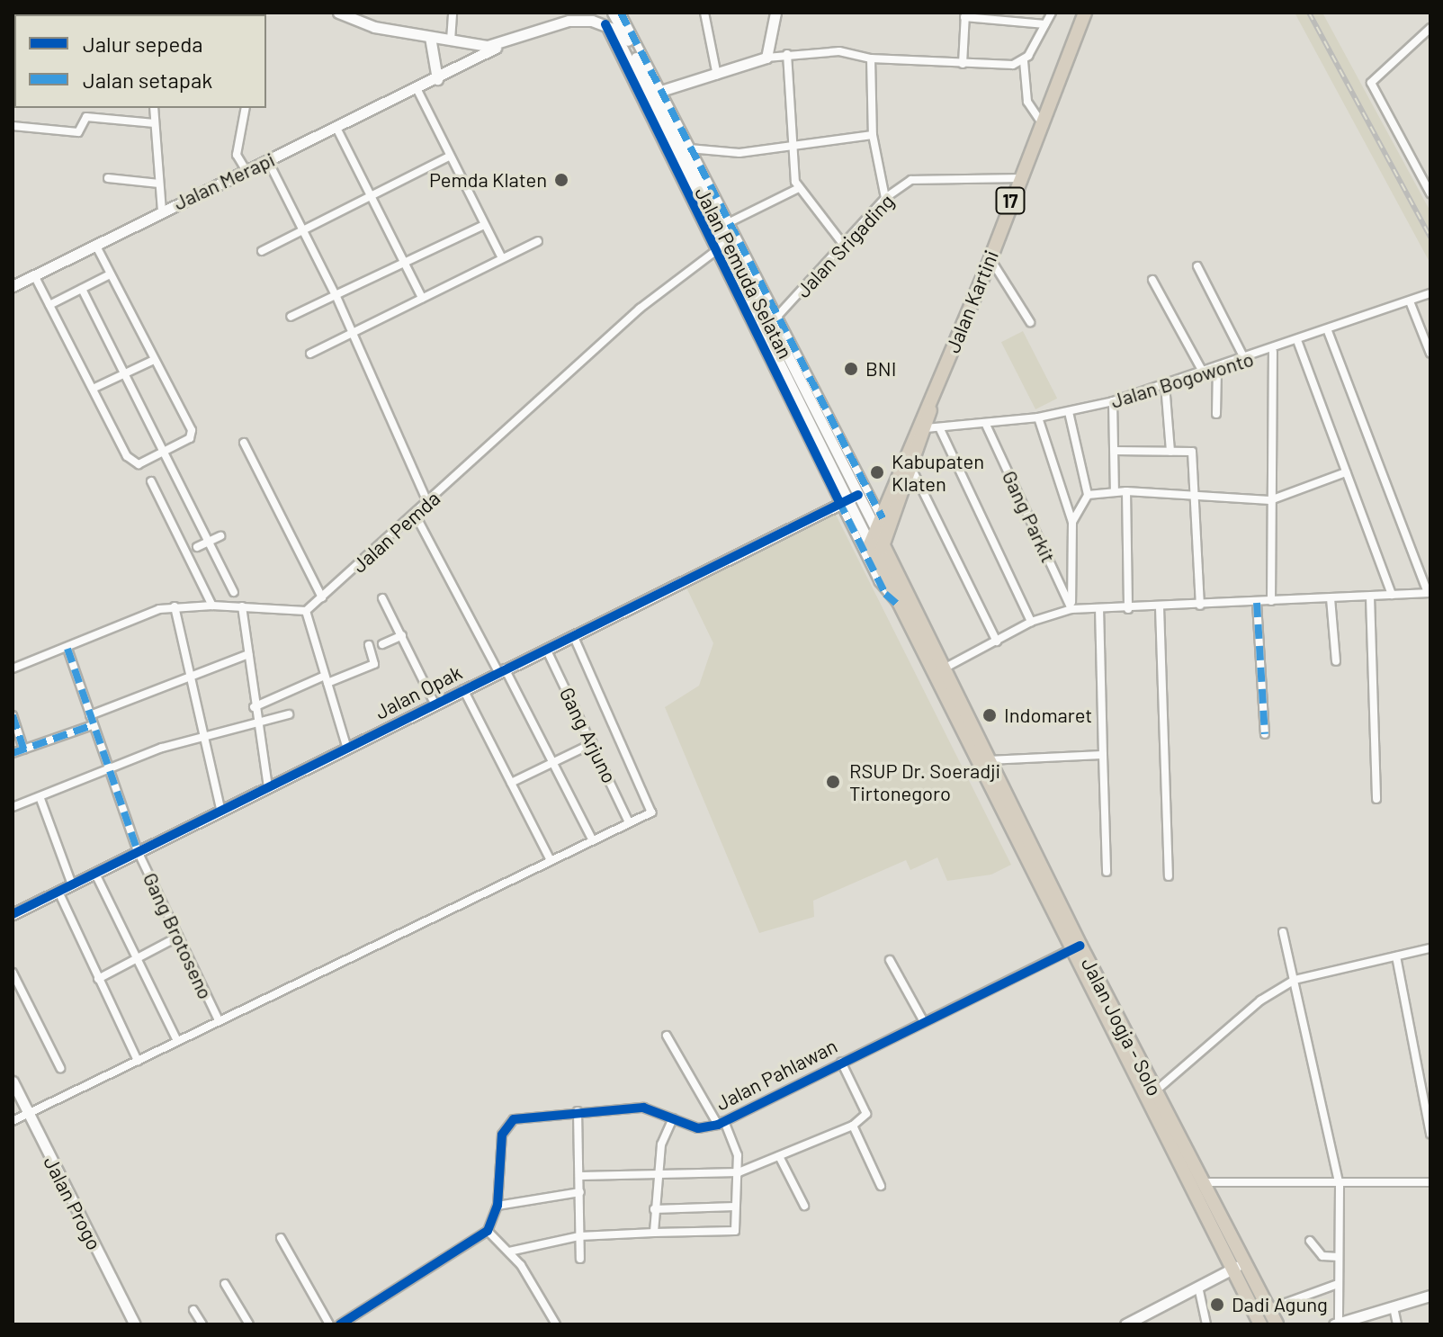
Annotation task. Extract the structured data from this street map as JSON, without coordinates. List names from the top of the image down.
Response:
{
  "streets": {
    "highway": ["17", "Jalan Kartini", "Jalan Jogja - Solo"],
    "street": [
      "Jalan Merapi",
      "Jalan Srigading",
      "Jalan Pemuda Selatan",
      "Jalan Bogowonto",
      "Gang Parkit",
      "Jalan Pemda",
      "Jalan Opak",
      "Gang Arjuno",
      "Gang Brotoseno",
      "Jalan Pahlawan",
      "Jalan Progo"
    ]
  },
  "crossings": [
    ["17", "Jalan Pemuda Selatan"],
    ["17", "Jalan Kartini"],
    ["17", "Jalan Jogja - Solo"],
    ["Jalan Srigading", "Jalan Pemuda Selatan"],
    ["Jalan Srigading", "Jalan Kartini"],
    ["Jalan Pemuda Selatan", "Jalan Pemda"],
    ["Jalan Pemuda Selatan", "Jalan Opak"],
    ["Jalan Pemuda Selatan", "Jalan Jogja - Solo"],
    ["Jalan Kartini", "Jalan Bogowonto"],
    ["Jalan Bogowonto", "Gang Parkit"],
    ["Jalan Opak", "Gang Arjuno"],
    ["Jalan Opak", "Gang Brotoseno"],
    ["Jalan Jogja - Solo", "Jalan Pahlawan"]
  ],
  "places": [
    "Pemda Klaten",
    "BNI",
    "Kabupaten Klaten",
    "Indomaret",
    "RSUP Dr. Soeradji Tirtonegoro",
    "Dadi Agung"
  ],
  "legend": ["Jalur sepeda", "Jalan setapak"]
}
